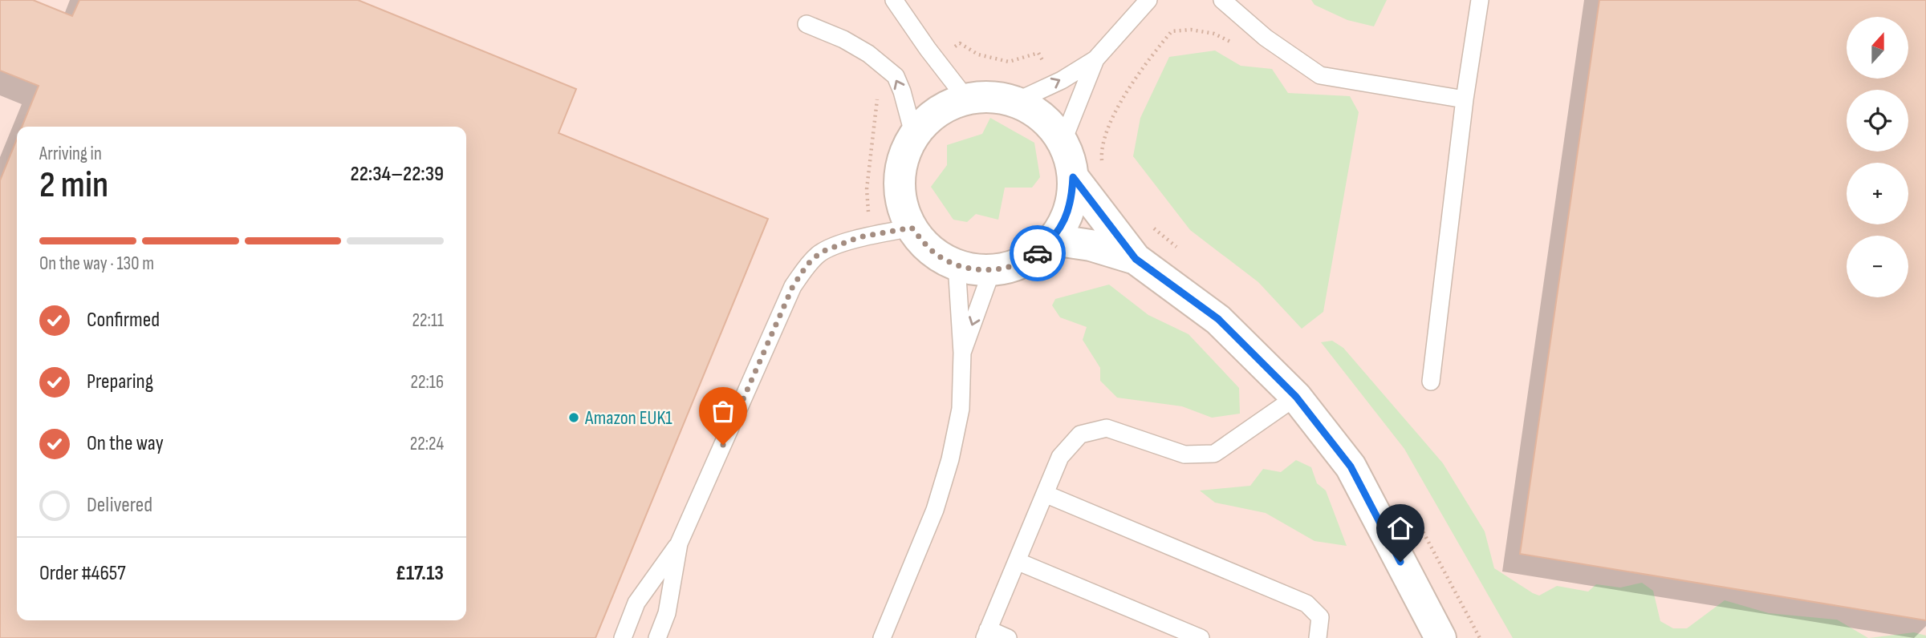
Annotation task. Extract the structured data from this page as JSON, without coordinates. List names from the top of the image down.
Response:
{
  "places": ["Amazon EUK1"],
  "north": "top",
  "page": {
    "map_buttons": ["+", "−"],
    "heading": ["2 min", "Arriving in", "22:34–22:39"],
    "panel": ["Order #4657", "£17.13"],
    "bar": "On the way · 130 m",
    "list": [
      ["Confirmed", "22:11"],
      ["Preparing", "22:16"],
      ["On the way", "22:24"],
      "Delivered"
    ]
  }
}
